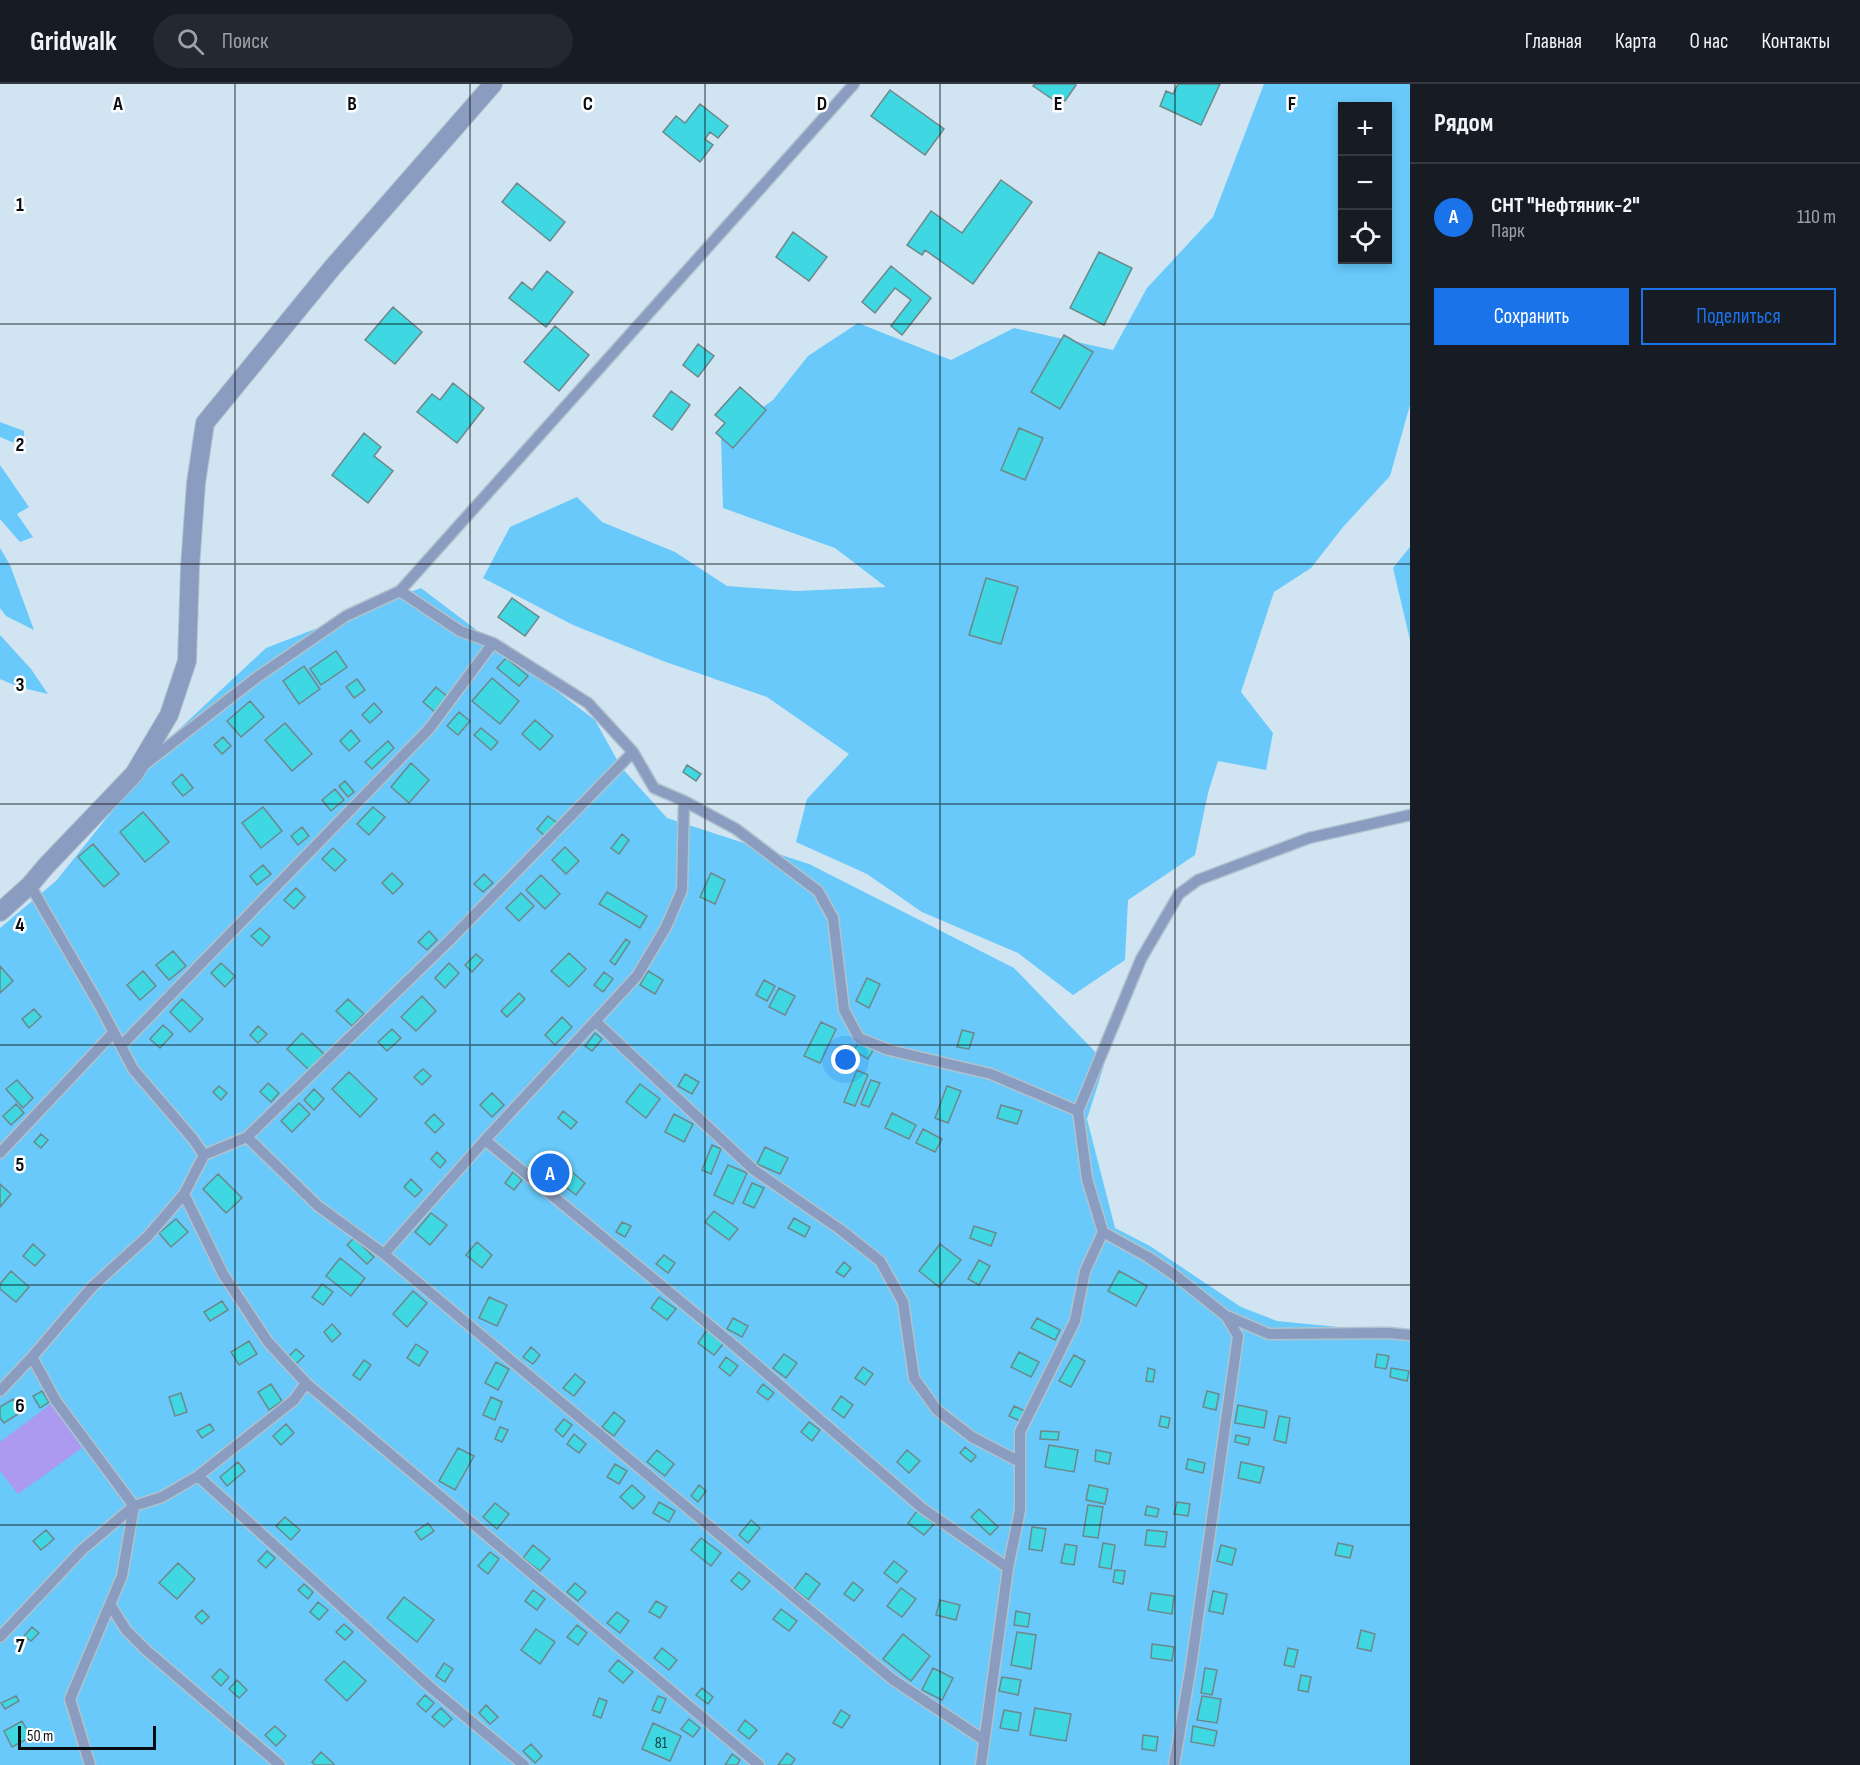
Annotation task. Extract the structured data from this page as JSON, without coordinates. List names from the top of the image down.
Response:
{
  "house_numbers": ["81"],
  "scale_bar": "50 m",
  "page": {
    "header": "Gridwalk",
    "search": "Поиск",
    "nav": [
      "Главная",
      "Карта",
      "О нас",
      "Контакты"
    ],
    "heading": "Рядом",
    "map_buttons": ["+", "−"],
    "list": [
      {
        "mark": "A",
        "name": "СНТ \"Нефтяник-2\"",
        "note": "Парк",
        "value": "110 m"
      }
    ],
    "buttons": ["Сохранить", "Поделиться"],
    "pins": "A",
    "scale": "50 m"
  },
  "grid": {
    "columns": [
      "A",
      "B",
      "C",
      "D",
      "E",
      "F"
    ],
    "rows": [
      "1",
      "2",
      "3",
      "4",
      "5",
      "6",
      "7"
    ]
  }
}
